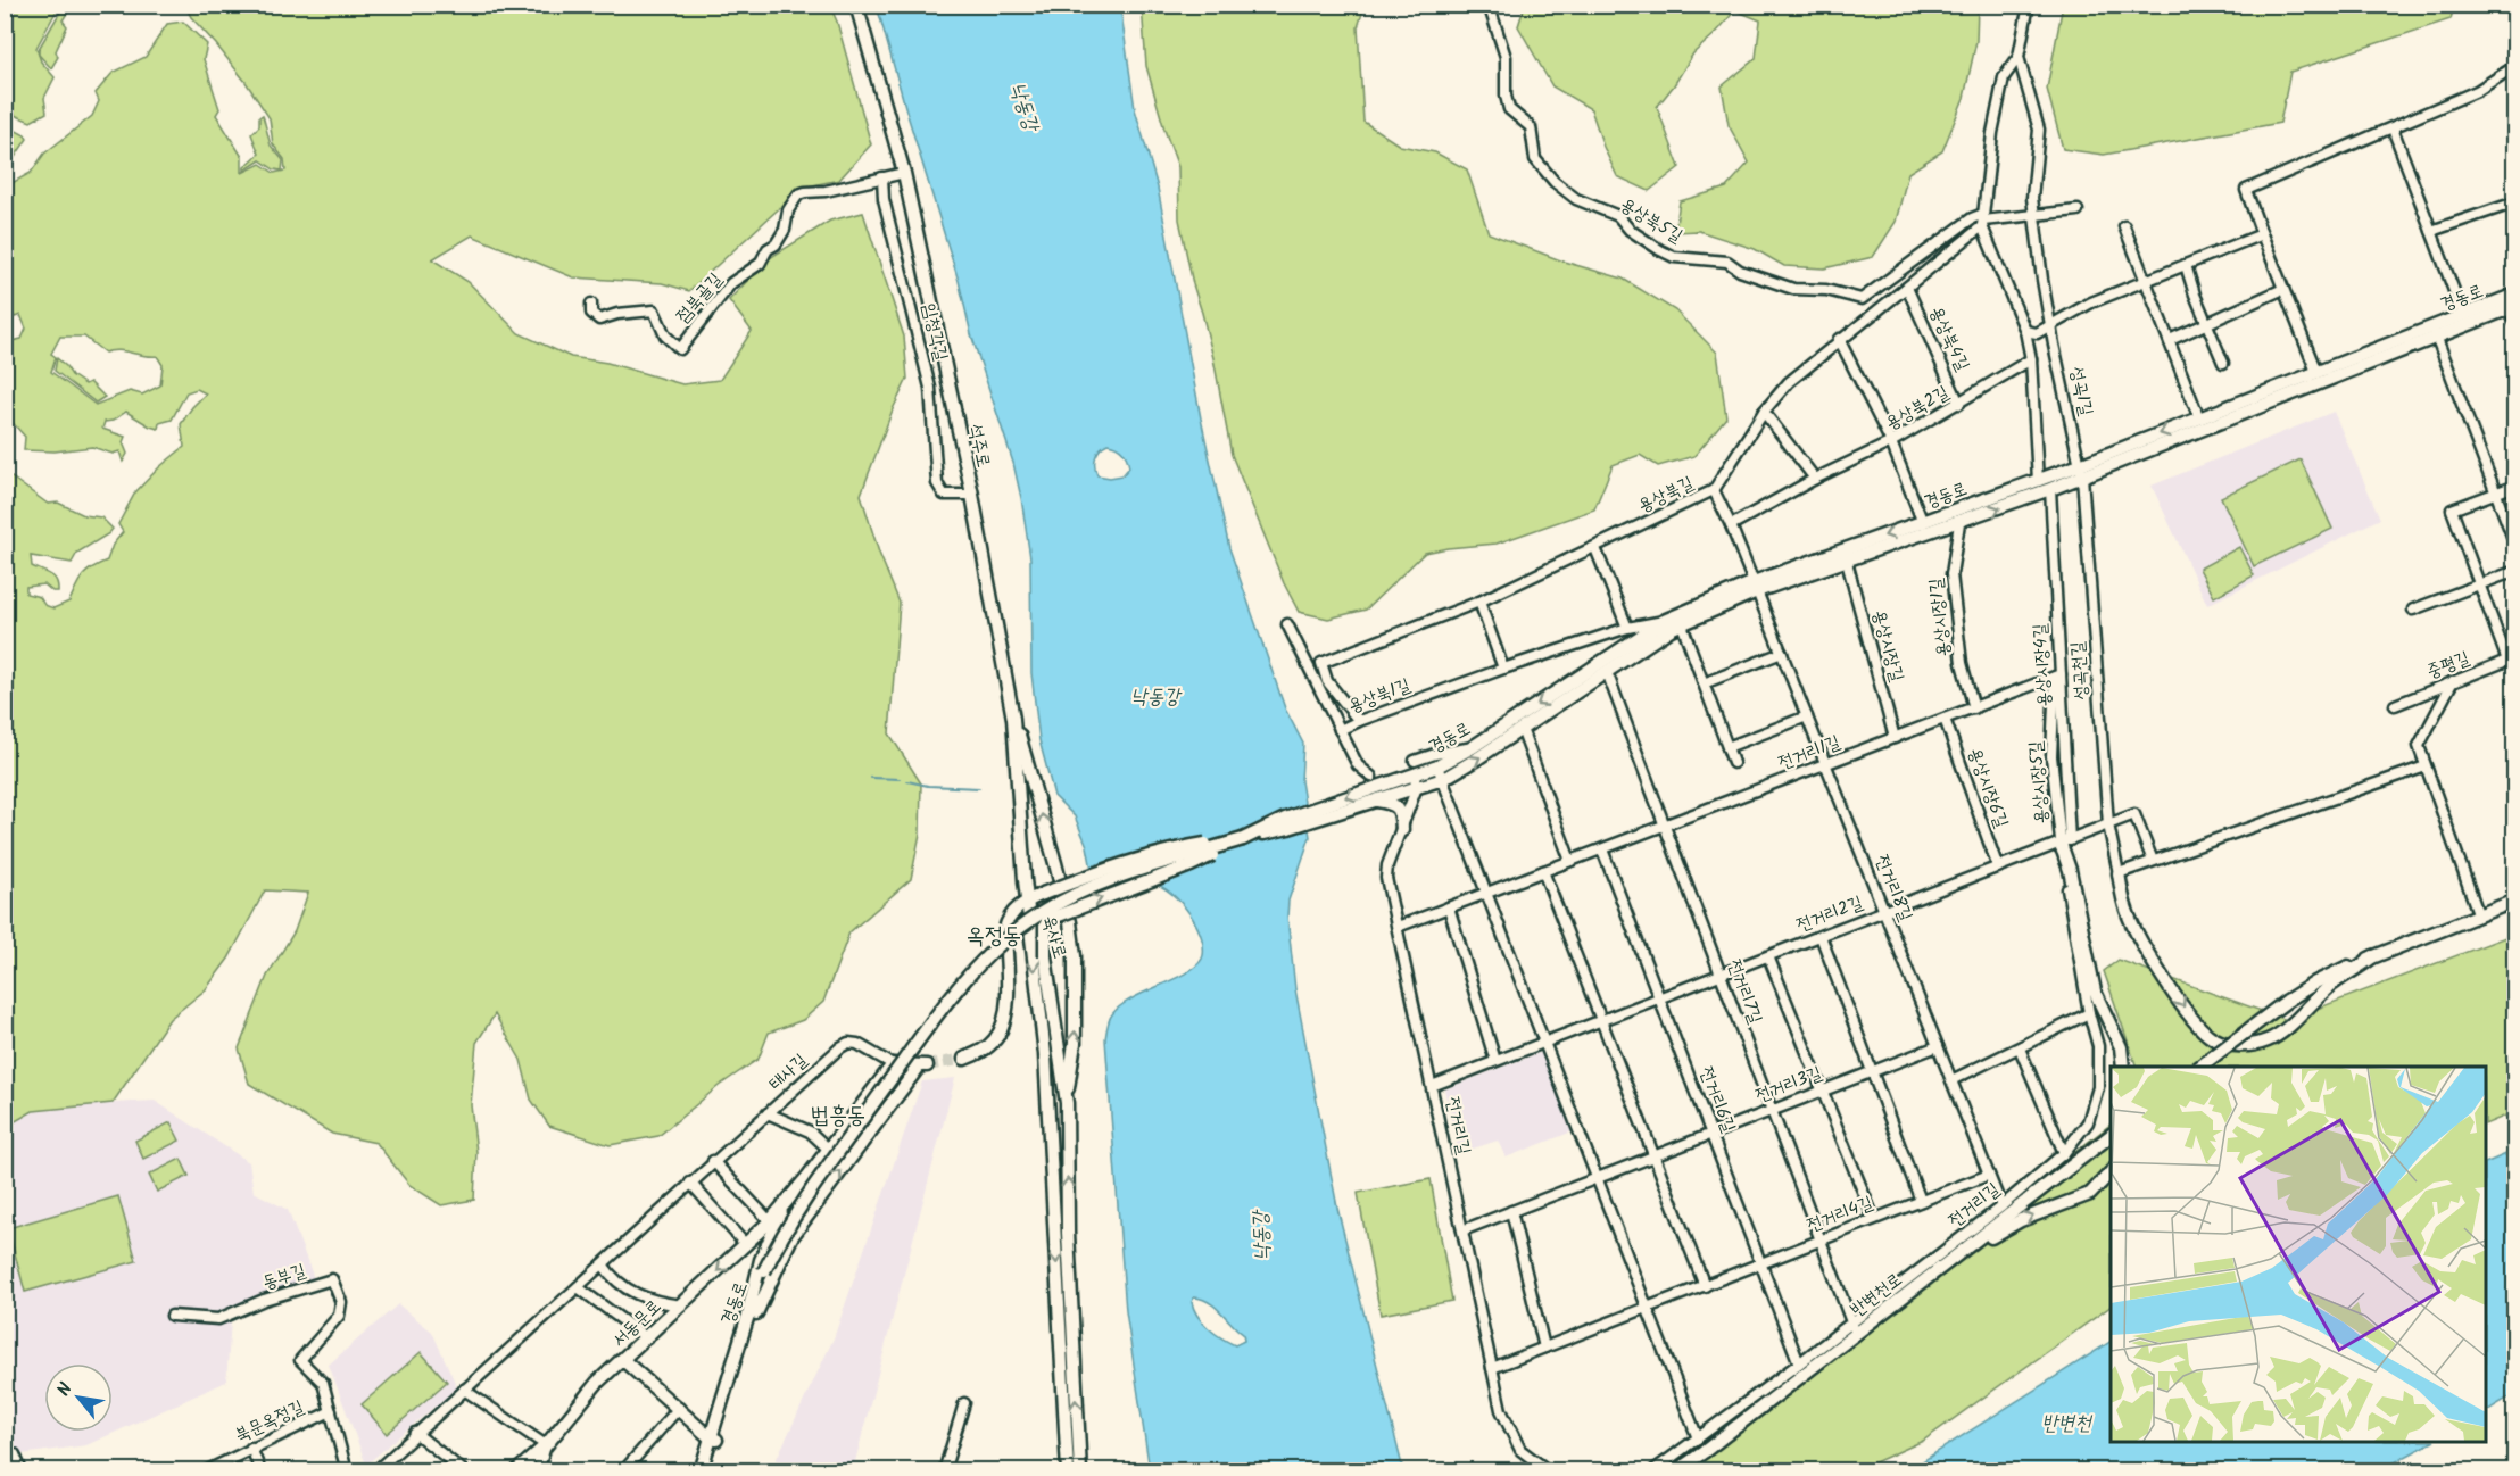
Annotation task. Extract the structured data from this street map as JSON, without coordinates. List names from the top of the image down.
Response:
{
  "streets": {
    "street": [
      "용상북5길",
      "점북골길",
      "경동로",
      "임청각길",
      "용상북4길",
      "성곡1길",
      "용상북2길",
      "석주로",
      "용상북길",
      "용상시장1길",
      "용상시장길",
      "용상시장4길",
      "중평길",
      "성곡천길",
      "용상북1길",
      "전거리1길",
      "용상시장5길",
      "용상시장6길",
      "전거리8길",
      "전거리2길",
      "육사로",
      "전거리7길",
      "태사길",
      "전거리3길",
      "전거리6길",
      "전거리길",
      "전거리4길",
      "동부길",
      "반변천로",
      "서동문로",
      "북문옥정길"
    ]
  },
  "crossings": [
    ["용상북5길", "용상북길"],
    ["점북골길", "임청각길"],
    ["점북골길", "석주로"],
    ["경동로", "성곡1길"],
    ["경동로", "용상시장1길"],
    ["경동로", "용상시장길"],
    ["경동로", "용상시장4길"],
    ["경동로", "성곡천길"],
    ["경동로", "용상북1길"],
    ["경동로", "전거리8길"],
    ["경동로", "전거리7길"],
    ["경동로", "전거리길"],
    ["임청각길", "석주로"],
    ["용상북4길", "용상북2길"],
    ["용상북4길", "용상북길"],
    ["성곡1길", "성곡천길"],
    ["용상북2길", "전거리8길"],
    ["석주로", "육사로"],
    ["용상북길", "전거리8길"],
    ["용상시장1길", "전거리1길"],
    ["용상시장길", "전거리1길"],
    ["용상시장4길", "전거리1길"],
    ["용상시장4길", "용상시장5길"],
    ["성곡천길", "전거리2길"],
    ["전거리1길", "용상시장5길"],
    ["전거리1길", "용상시장6길"],
    ["전거리1길", "전거리8길"],
    ["전거리1길", "전거리7길"],
    ["전거리1길", "전거리6길"],
    ["전거리1길", "전거리길"],
    ["용상시장5길", "전거리2길"],
    ["용상시장5길", "전거리길"],
    ["용상시장6길", "전거리2길"],
    ["전거리8길", "전거리2길"],
    ["전거리8길", "전거리3길"],
    ["전거리8길", "전거리길"],
    ["전거리8길", "전거리4길"],
    ["전거리2길", "전거리7길"],
    ["전거리2길", "전거리6길"],
    ["전거리2길", "전거리길"],
    ["전거리7길", "전거리3길"],
    ["전거리7길", "전거리길"],
    ["전거리7길", "전거리4길"],
    ["전거리7길", "반변천로"],
    ["전거리3길", "전거리6길"],
    ["전거리3길", "전거리길"],
    ["전거리6길", "전거리길"],
    ["전거리6길", "전거리4길"],
    ["전거리길", "전거리4길"],
    ["전거리길", "반변천로"],
    ["동부길", "북문옥정길"]
  ],
  "districts": ["옥정동", "법흥동"],
  "water": ["낙동강", "반변천"],
  "north": "top left"
}
